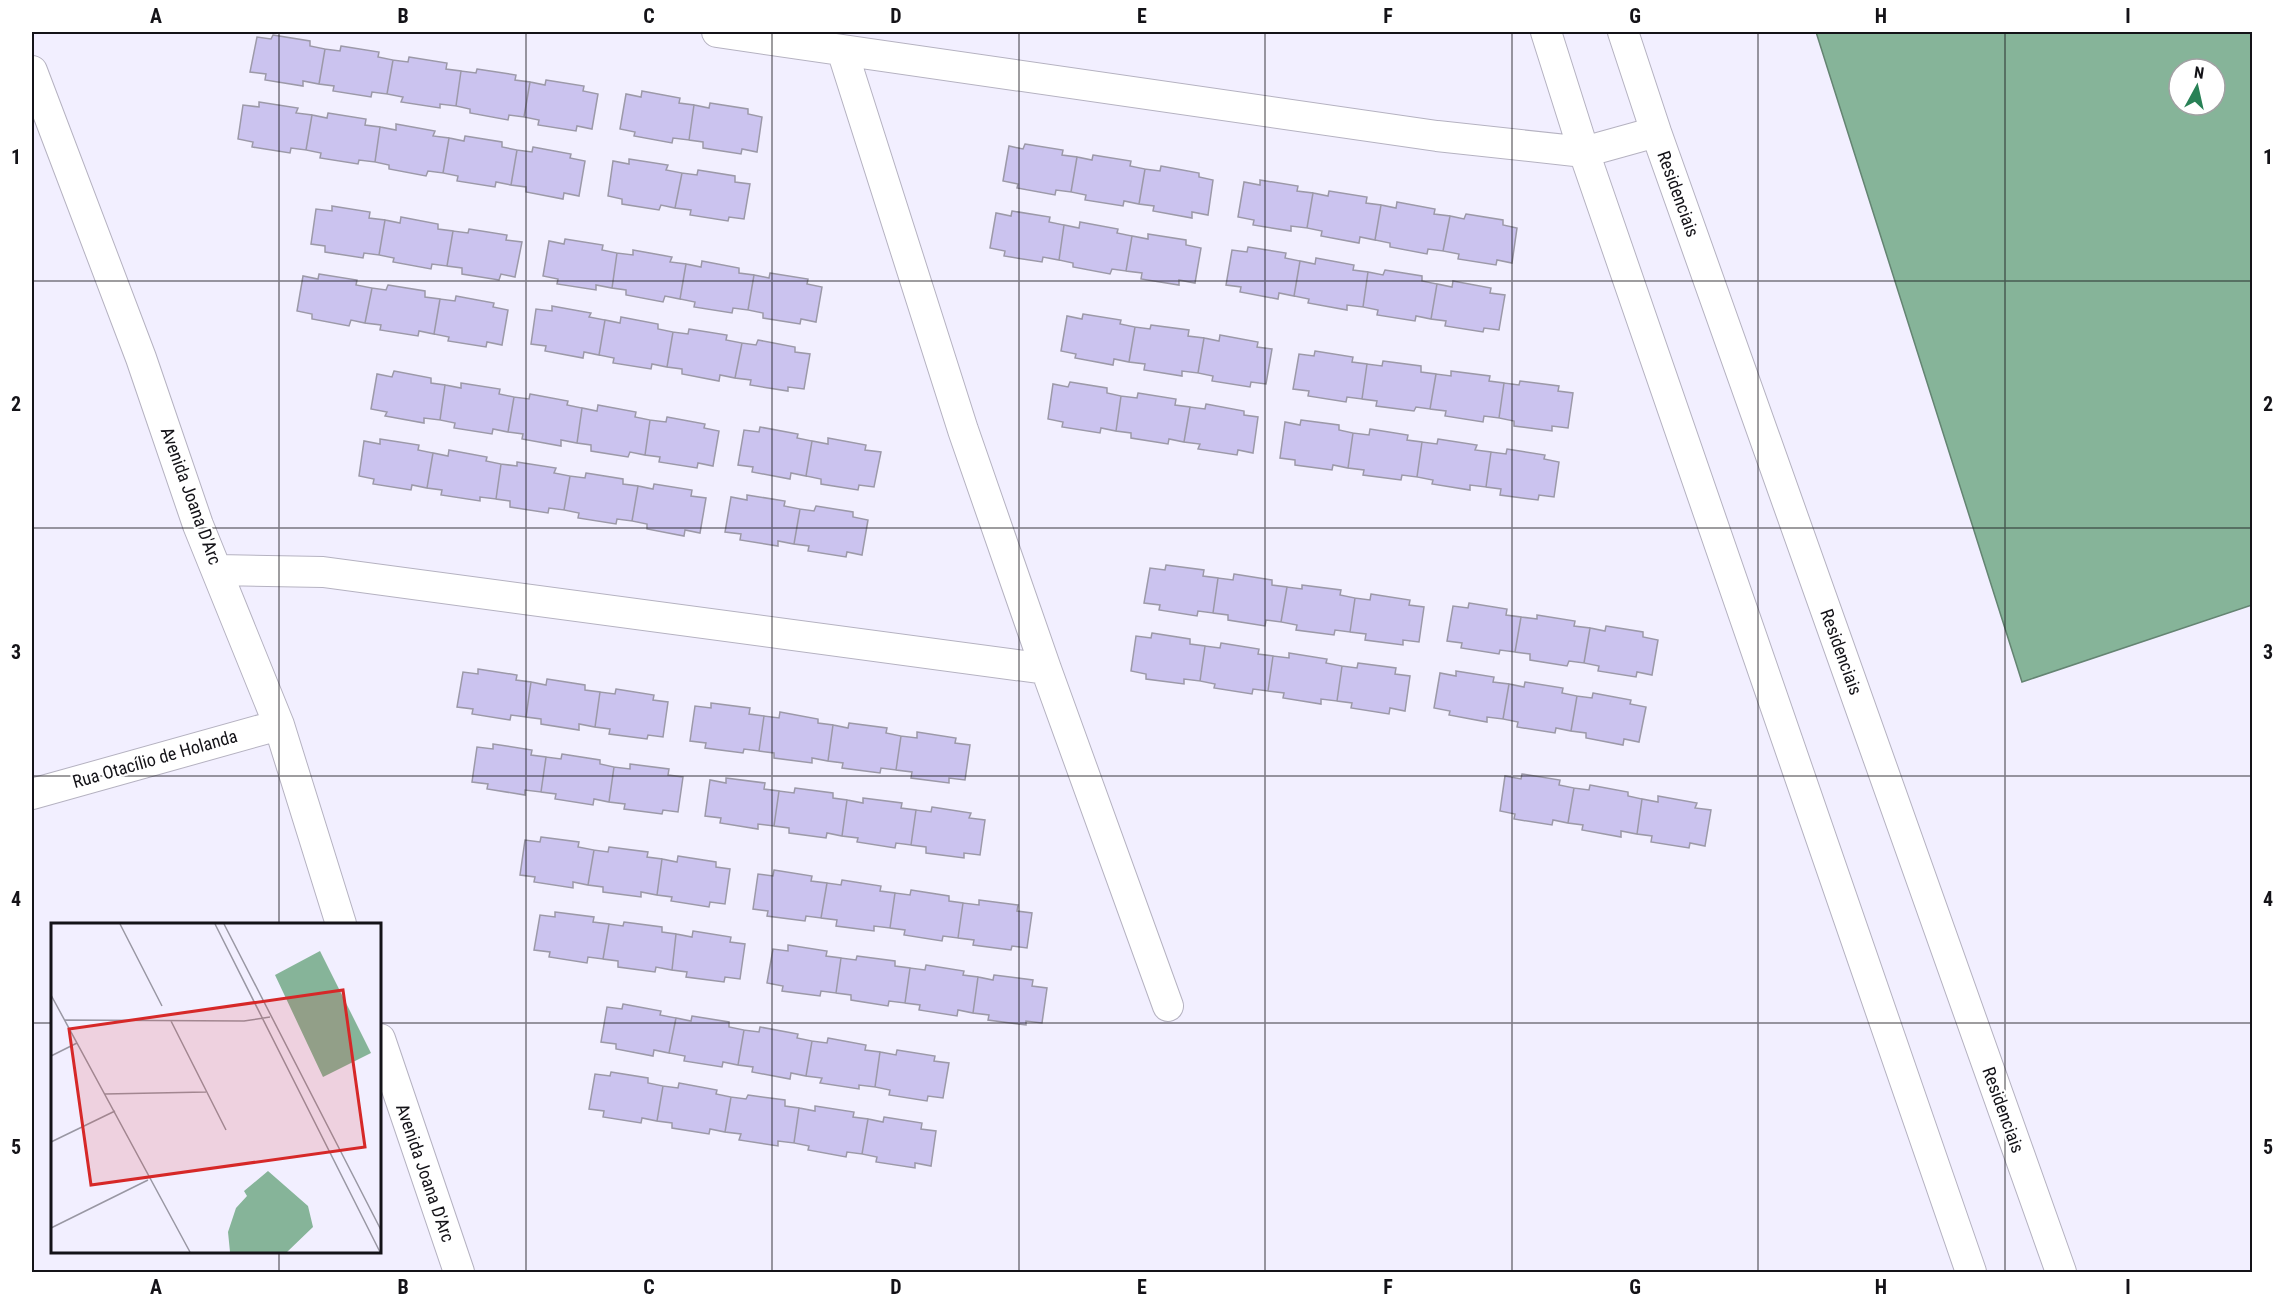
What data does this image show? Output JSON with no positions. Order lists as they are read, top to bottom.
{
  "streets": {
    "street": ["Residenciais", "Avenida Joana D'Arc", "Rua Otacílio de Holanda"]
  },
  "crossings": [
    ["Avenida Joana D'Arc", "Rua Otacílio de Holanda"]
  ],
  "north": "top",
  "grid": {
    "columns": [
      "A",
      "B",
      "C",
      "D",
      "E",
      "F",
      "G",
      "H",
      "I"
    ],
    "rows": [
      "1",
      "2",
      "3",
      "4",
      "5"
    ]
  }
}
